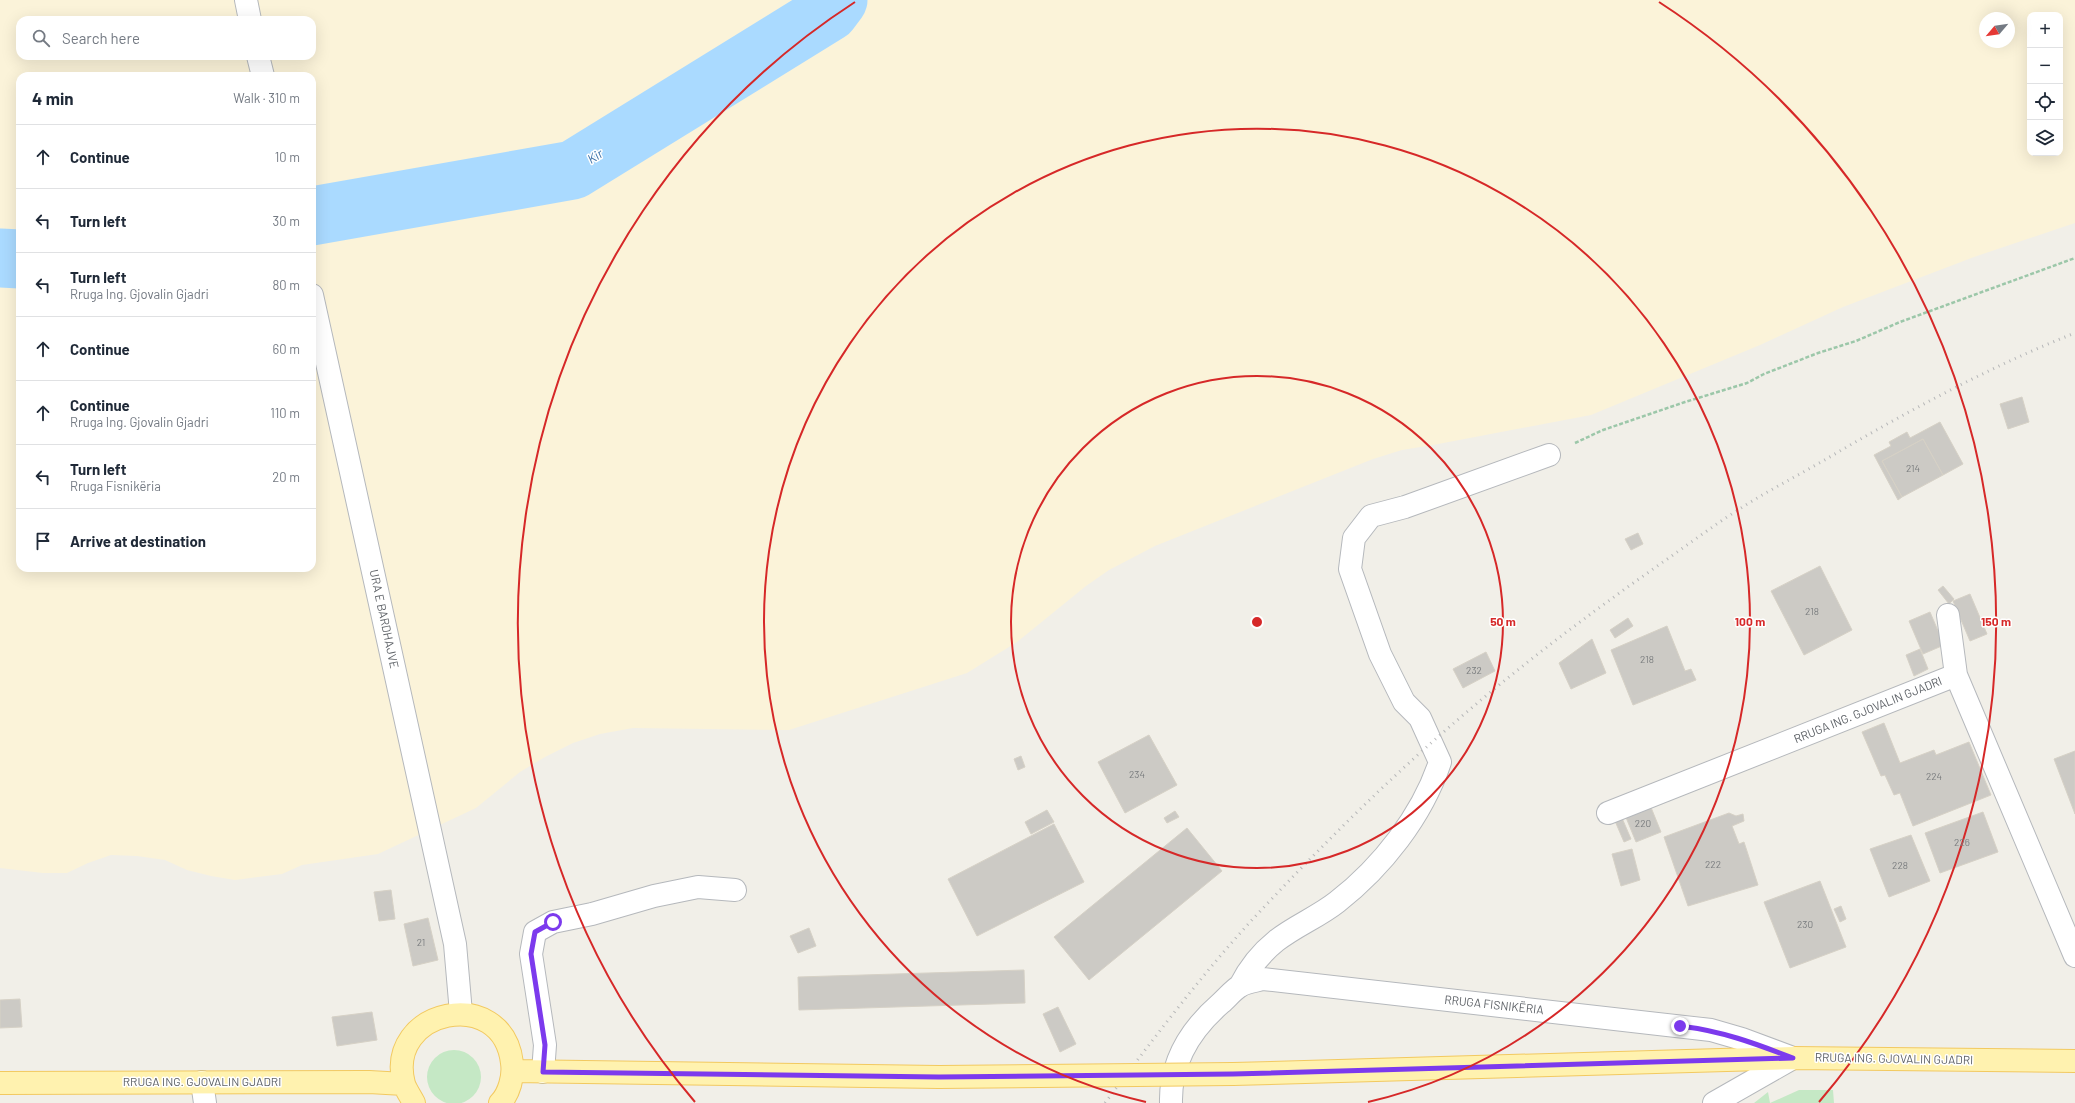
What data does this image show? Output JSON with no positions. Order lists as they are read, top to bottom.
{
  "streets": {
    "main road": ["RRUGA ING. GJOVALIN GJADRI"],
    "street": ["URA E BARDHAJVE", "RRUGA FISNIKËRIA"]
  },
  "crossings": [
    ["RRUGA ING. GJOVALIN GJADRI", "RRUGA FISNIKËRIA"]
  ],
  "water": ["Kir"],
  "house_numbers": [
    "214",
    "218",
    "218",
    "232",
    "234",
    "224",
    "220",
    "226",
    "222",
    "228",
    "230",
    "21"
  ],
  "north": "bottom left",
  "page": {
    "map_buttons": ["+", "−"],
    "search": "Search here",
    "heading": ["4 min", "Walk · 310 m"],
    "list": [
      ["Continue", "10 m"],
      ["Turn left", "30 m"],
      ["Turn left", "Rruga Ing. Gjovalin Gjadri", "80 m"],
      ["Continue", "60 m"],
      ["Continue", "Rruga Ing. Gjovalin Gjadri", "110 m"],
      ["Turn left", "Rruga Fisnikëria", "20 m"],
      "Arrive at destination"
    ]
  },
  "rings": ["50 m", "100 m", "150 m"]
}
